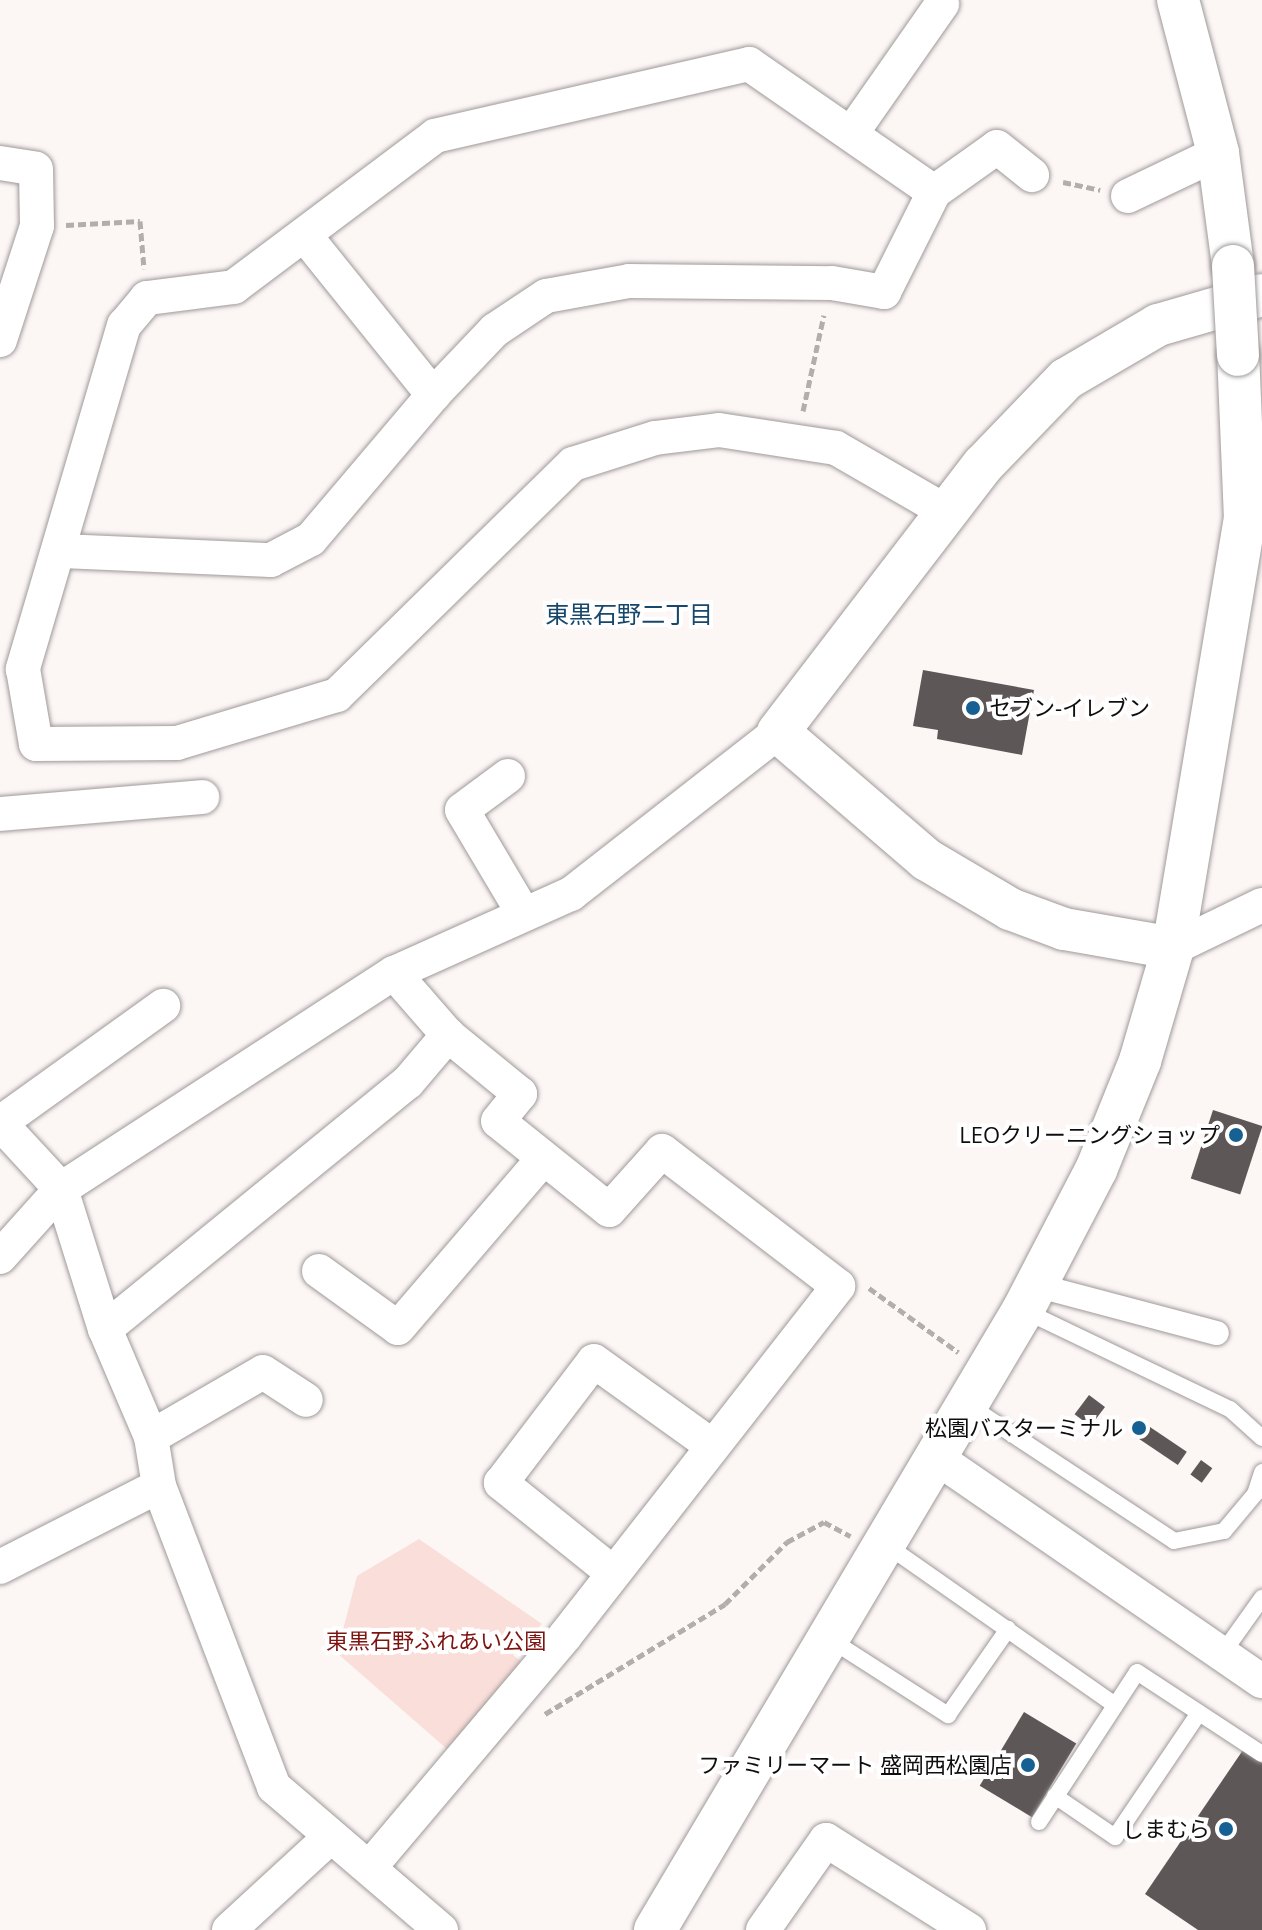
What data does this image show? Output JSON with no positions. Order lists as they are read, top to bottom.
{
  "districts": ["東黒石野二丁目"],
  "parks": ["東黒石野ふれあい公園"],
  "places": [
    "セブン-イレブン",
    "LEOクリーニングショップ",
    "松園バスターミナル",
    "ファミリーマート 盛岡西松園店",
    "しまむら"
  ]
}
